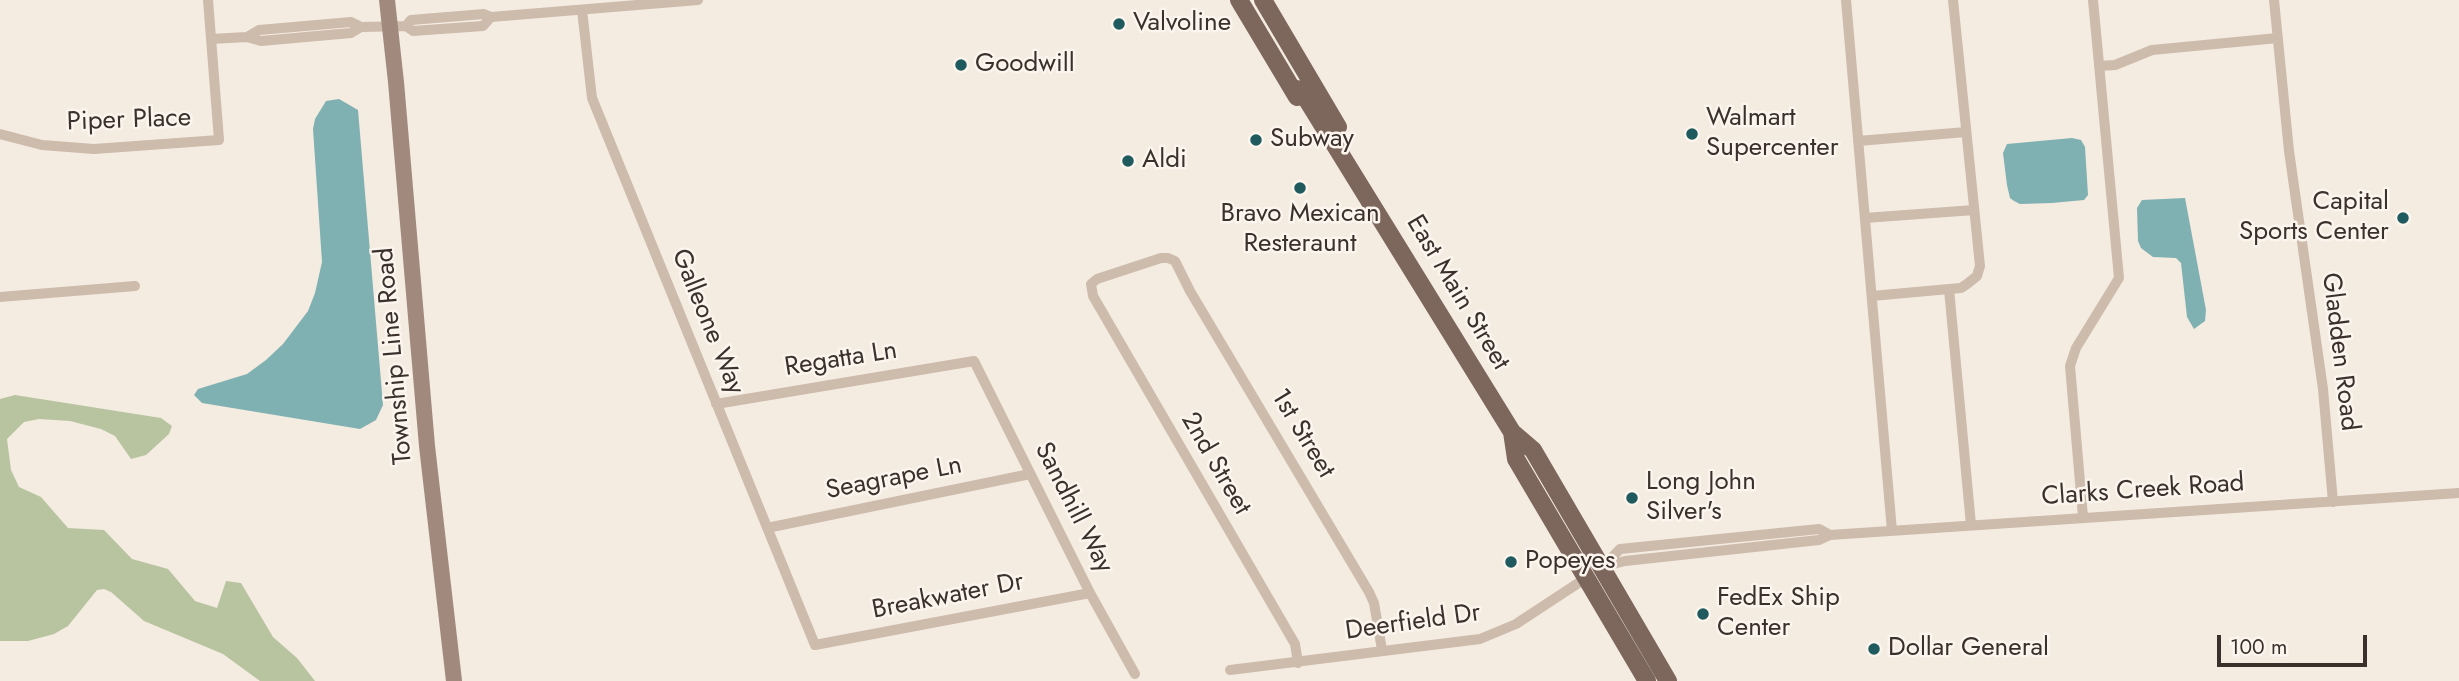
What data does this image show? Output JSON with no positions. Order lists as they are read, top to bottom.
{
  "streets": {
    "main road": ["East Main Street"],
    "street": [
      "Piper Place",
      "Galleone Way",
      "Gladden Road",
      "Township Line Road",
      "Regatta Ln",
      "1st Street",
      "2nd Street",
      "Seagrape Ln",
      "Clarks Creek Road",
      "Sandhill Way",
      "Breakwater Dr",
      "Deerfield Dr"
    ]
  },
  "crossings": [
    ["East Main Street", "Clarks Creek Road"],
    ["East Main Street", "Deerfield Dr"],
    ["Galleone Way", "Regatta Ln"],
    ["Galleone Way", "Seagrape Ln"],
    ["Galleone Way", "Breakwater Dr"],
    ["Gladden Road", "Clarks Creek Road"],
    ["Regatta Ln", "Sandhill Way"],
    ["1st Street", "2nd Street"],
    ["1st Street", "Deerfield Dr"],
    ["2nd Street", "Deerfield Dr"],
    ["Seagrape Ln", "Sandhill Way"],
    ["Clarks Creek Road", "Deerfield Dr"],
    ["Sandhill Way", "Breakwater Dr"]
  ],
  "places": [
    "Valvoline",
    "Goodwill",
    "Walmart Supercenter",
    "Subway",
    "Aldi",
    "Bravo Mexican Resteraunt",
    "Capital Sports Center",
    "Long John Silver's",
    "Popeyes",
    "FedEx Ship Center",
    "Dollar General"
  ],
  "scale_bar": "100 m"
}
